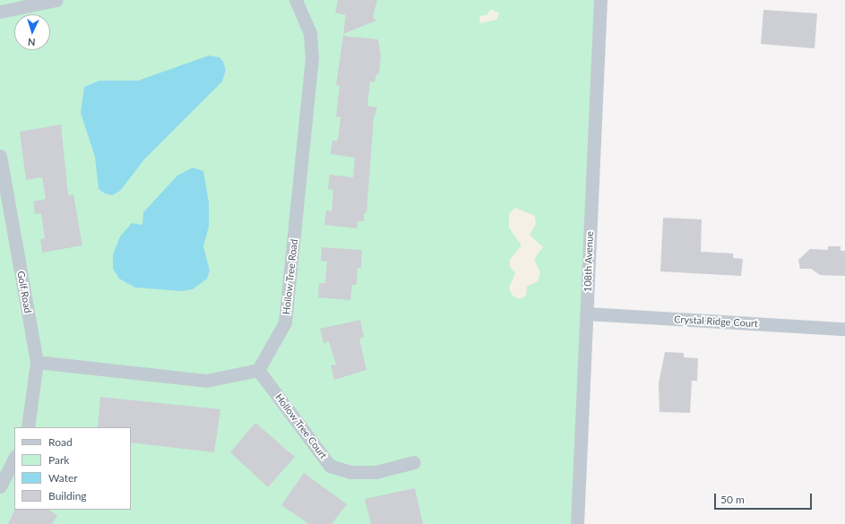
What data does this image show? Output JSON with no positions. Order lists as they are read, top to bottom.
{
  "streets": {
    "street": [
      "108th Avenue",
      "Hollow Tree Road",
      "Golf Road",
      "Crystal Ridge Court",
      "Hollow Tree Court"
    ]
  },
  "crossings": [
    ["108th Avenue", "Crystal Ridge Court"],
    ["Hollow Tree Road", "Hollow Tree Court"]
  ],
  "legend": [
    "Road",
    "Park",
    "Water",
    "Building"
  ],
  "scale_bar": "50 m",
  "north": "bottom"
}
